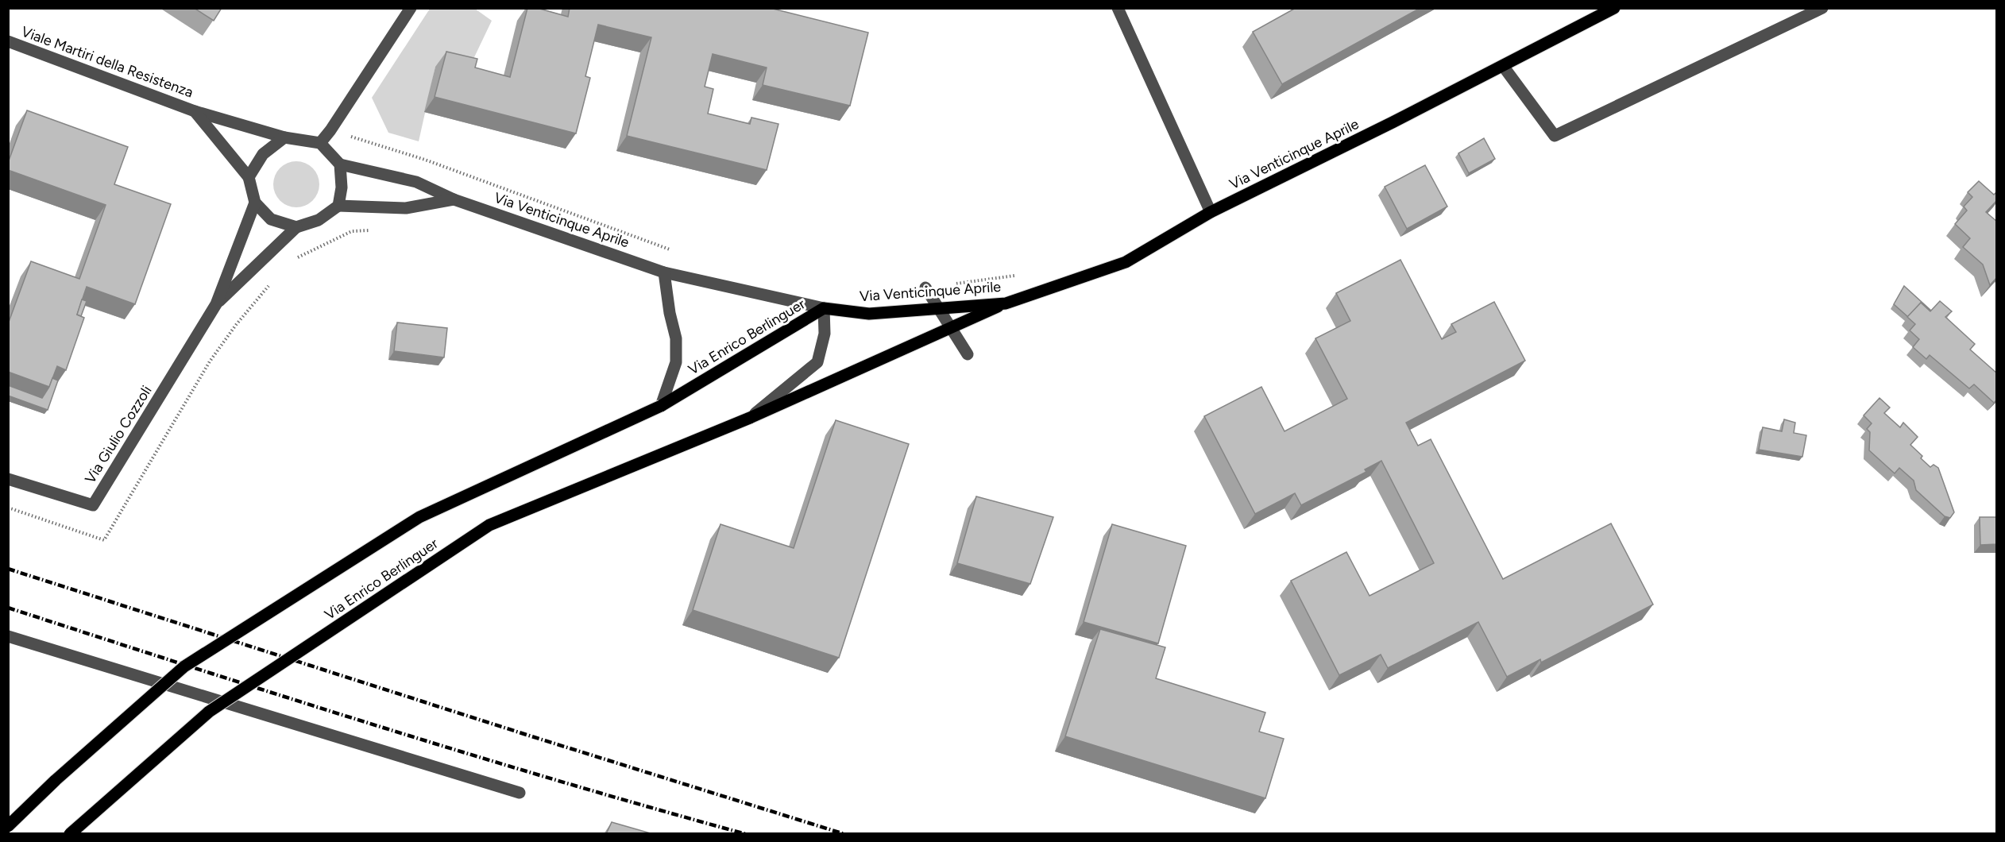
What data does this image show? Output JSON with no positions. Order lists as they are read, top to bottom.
{
  "streets": {
    "main road": ["Via Venticinque Aprile", "Via Enrico Berlinguer"],
    "street": ["Viale Martiri della Resistenza", "Via Giulio Cozzoli"]
  },
  "crossings": [
    ["Viale Martiri della Resistenza", "Via Venticinque Aprile"],
    ["Viale Martiri della Resistenza", "Via Giulio Cozzoli"],
    ["Via Venticinque Aprile", "Via Enrico Berlinguer"],
    ["Via Venticinque Aprile", "Via Giulio Cozzoli"]
  ]
}
